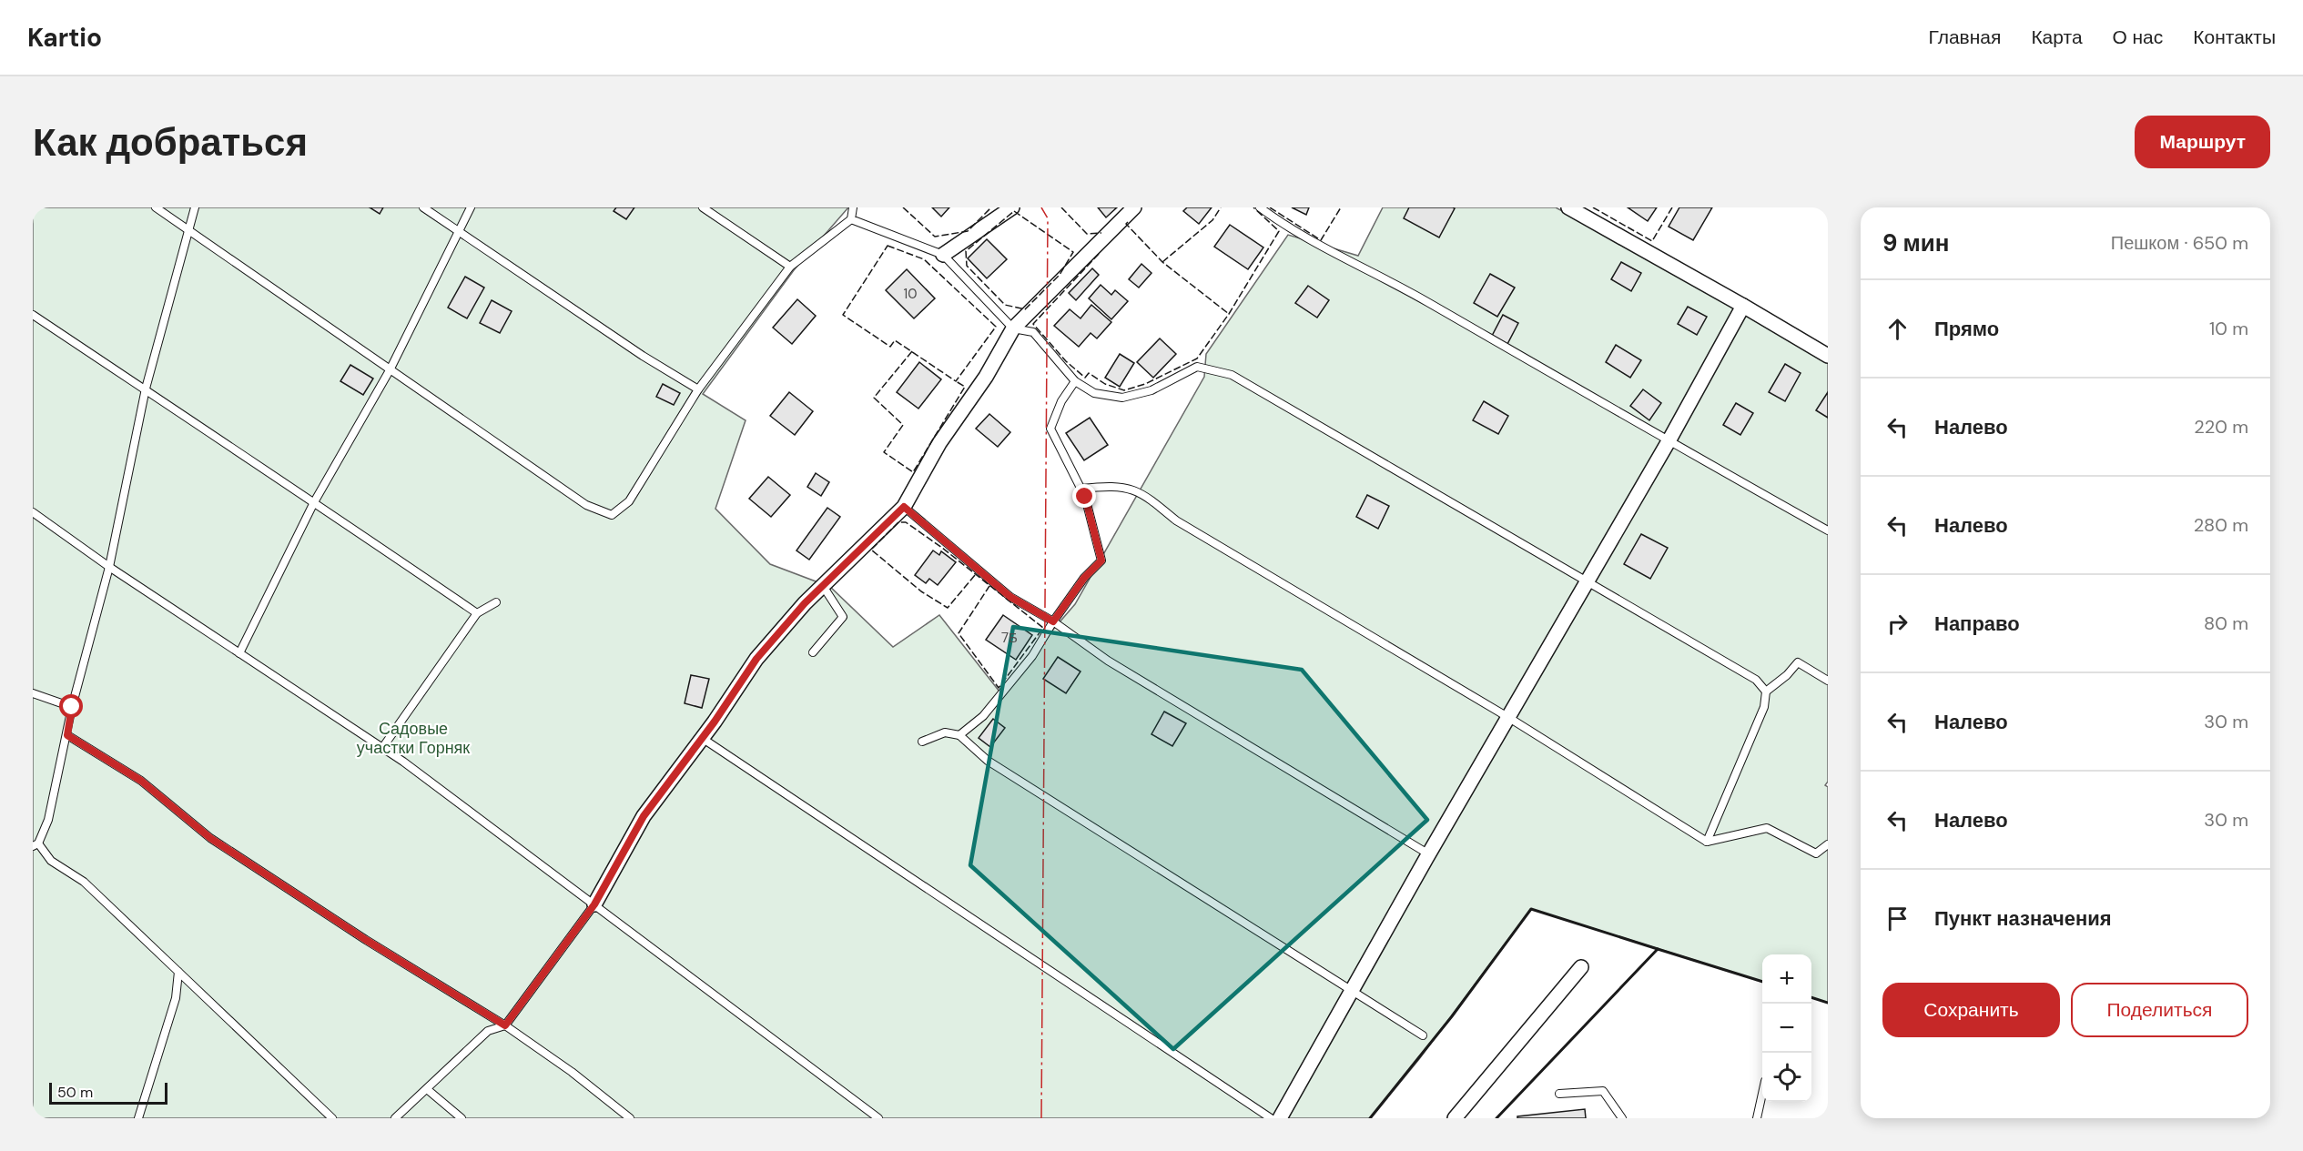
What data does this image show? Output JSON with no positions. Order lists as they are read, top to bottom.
{
  "parks": ["Садовые участки Горняк"],
  "house_numbers": ["10", "7Б"],
  "scale_bar": "50 m",
  "page": {
    "header": "Kartio",
    "nav": [
      "Главная",
      "Карта",
      "О нас",
      "Контакты"
    ],
    "buttons": [
      "Маршрут",
      ["Сохранить", "Поделиться"]
    ],
    "title": "Как добраться",
    "heading": ["9 мин", "Пешком · 650 m"],
    "list": [
      ["Прямо", "10 m"],
      ["Налево", "220 m"],
      ["Налево", "280 m"],
      ["Направо", "80 m"],
      ["Налево", "30 m"],
      ["Налево", "30 m"],
      "Пункт назначения"
    ],
    "map_buttons": ["+", "−"],
    "scale": "50 m"
  }
}
